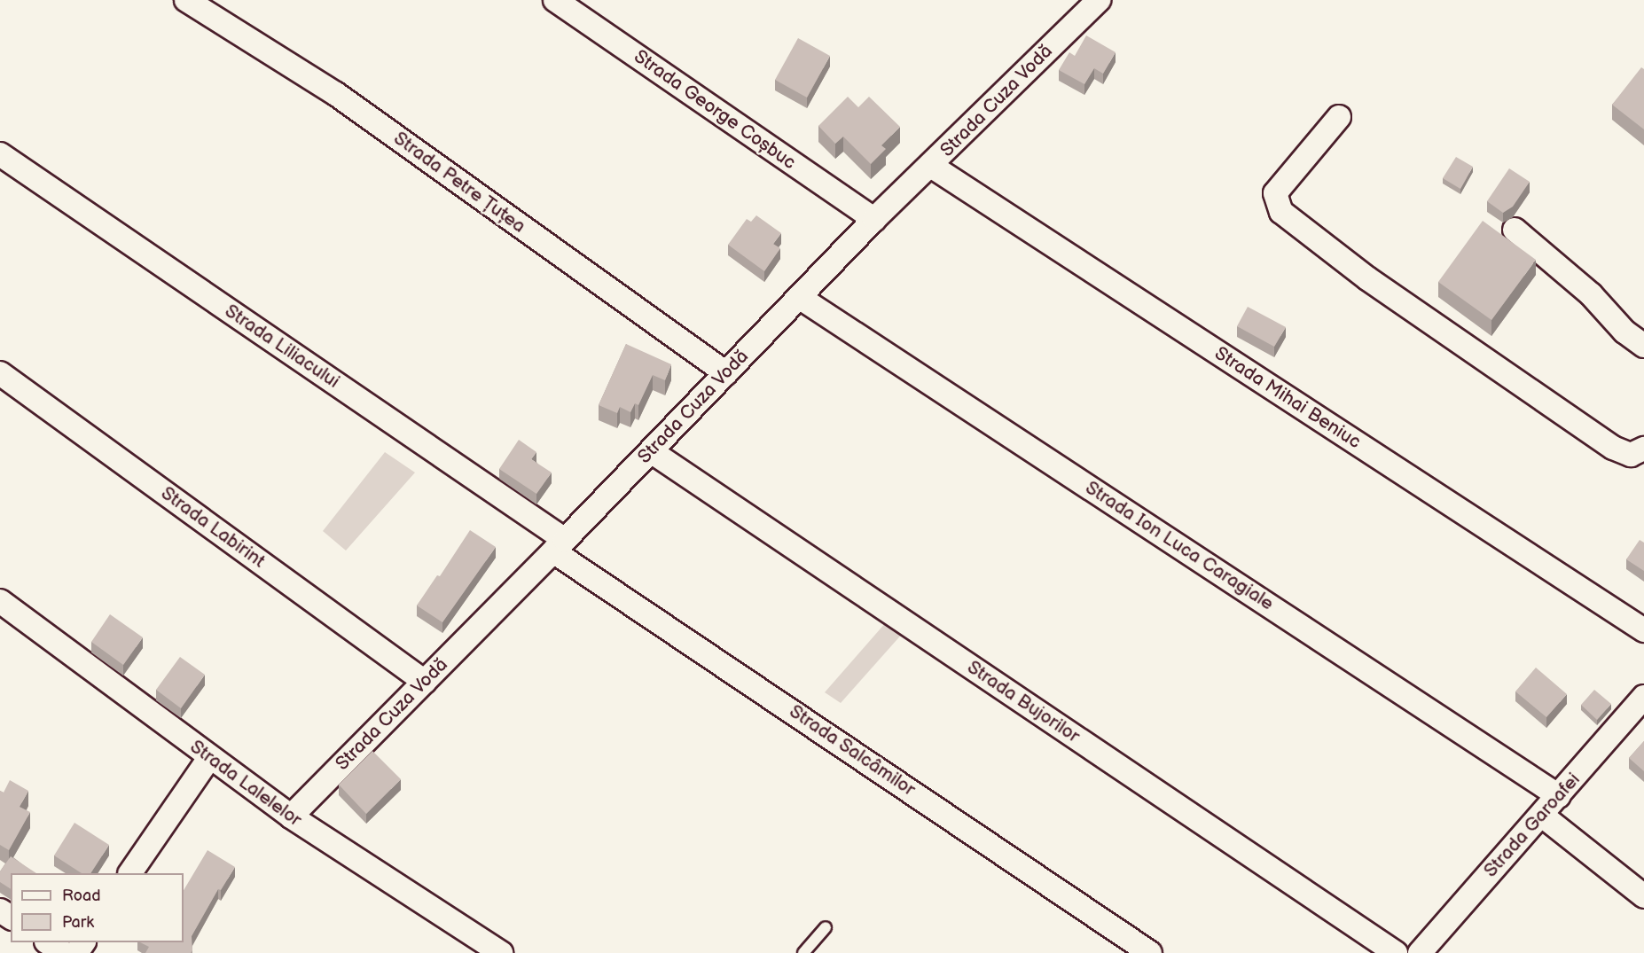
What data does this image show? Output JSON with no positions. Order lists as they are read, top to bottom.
{
  "streets": {
    "street": [
      "Strada Cuza Vodă",
      "Strada George Coșbuc",
      "Strada Petre Țuțea",
      "Strada Liliacului",
      "Strada Mihai Beniuc",
      "Strada Labirint",
      "Strada Ion Luca Caragiale",
      "Strada Bujorilor",
      "Strada Salcâmilor",
      "Strada Lalelelor",
      "Strada Garoafei"
    ]
  },
  "crossings": [
    ["Strada Cuza Vodă", "Strada George Coșbuc"],
    ["Strada Cuza Vodă", "Strada Petre Țuțea"],
    ["Strada Cuza Vodă", "Strada Liliacului"],
    ["Strada Cuza Vodă", "Strada Mihai Beniuc"],
    ["Strada Cuza Vodă", "Strada Labirint"],
    ["Strada Cuza Vodă", "Strada Ion Luca Caragiale"],
    ["Strada Cuza Vodă", "Strada Bujorilor"],
    ["Strada Cuza Vodă", "Strada Salcâmilor"],
    ["Strada Cuza Vodă", "Strada Lalelelor"],
    ["Strada Liliacului", "Strada Salcâmilor"],
    ["Strada Ion Luca Caragiale", "Strada Garoafei"]
  ],
  "legend": ["Road", "Park"]
}
